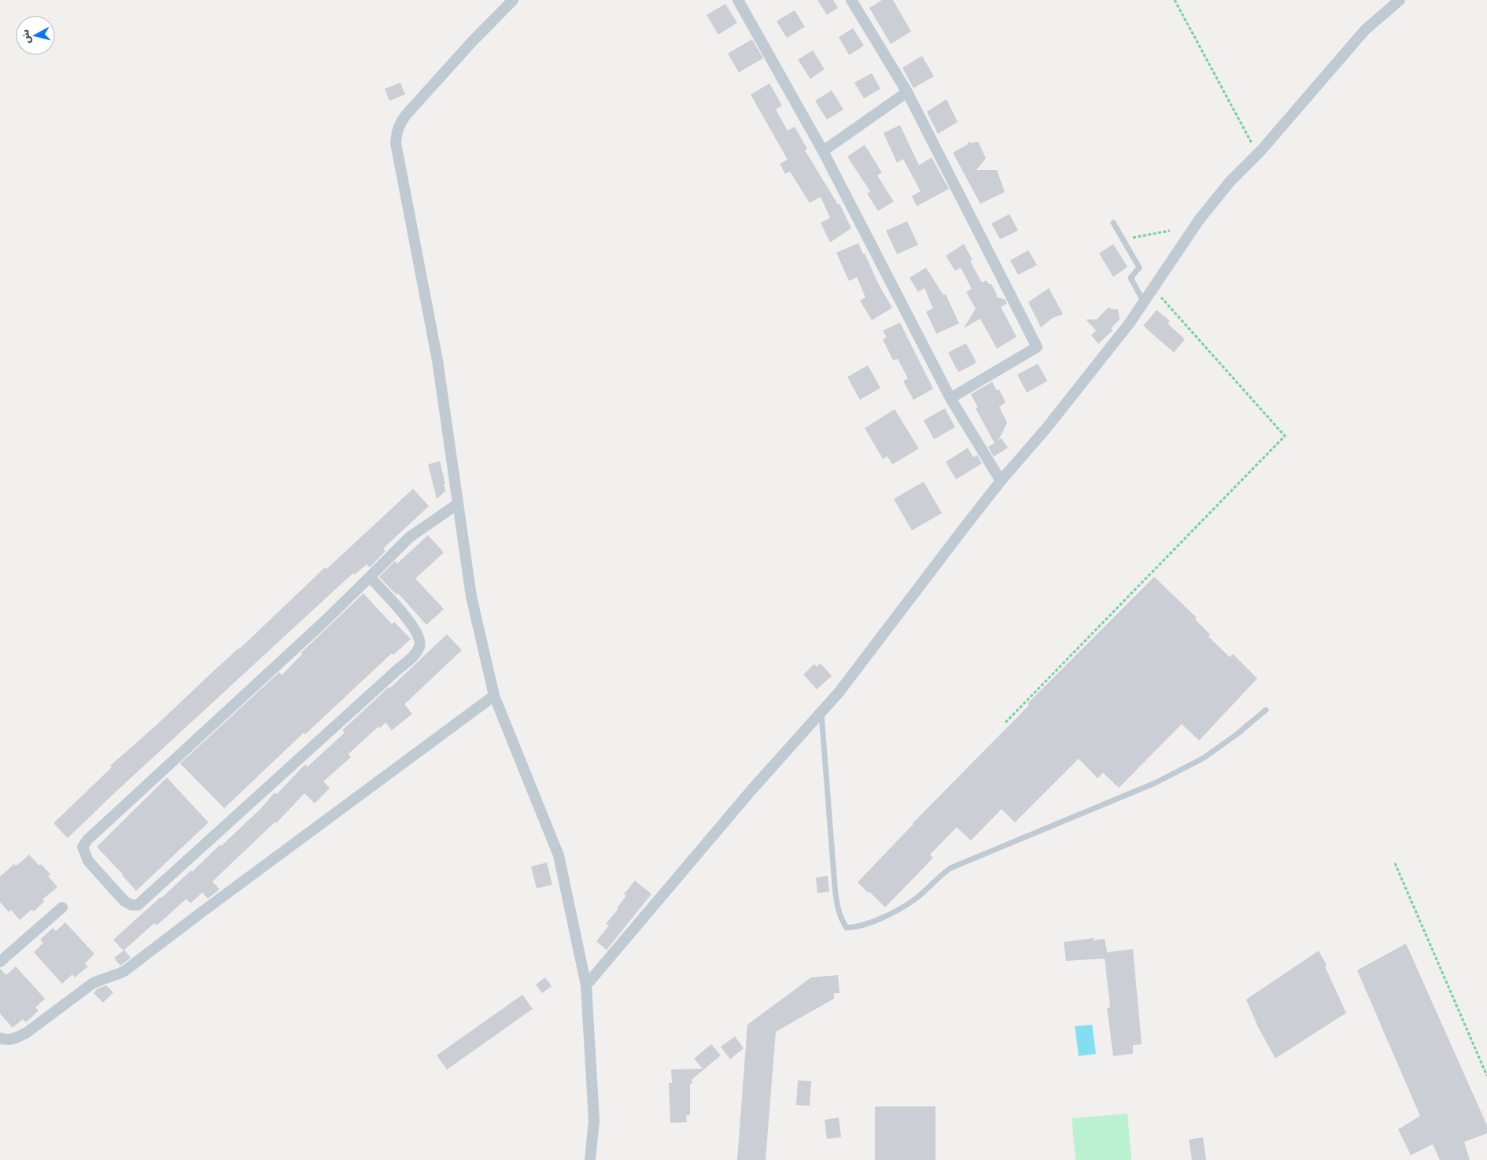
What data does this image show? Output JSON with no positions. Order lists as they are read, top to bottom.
{
  "north": "left"
}
